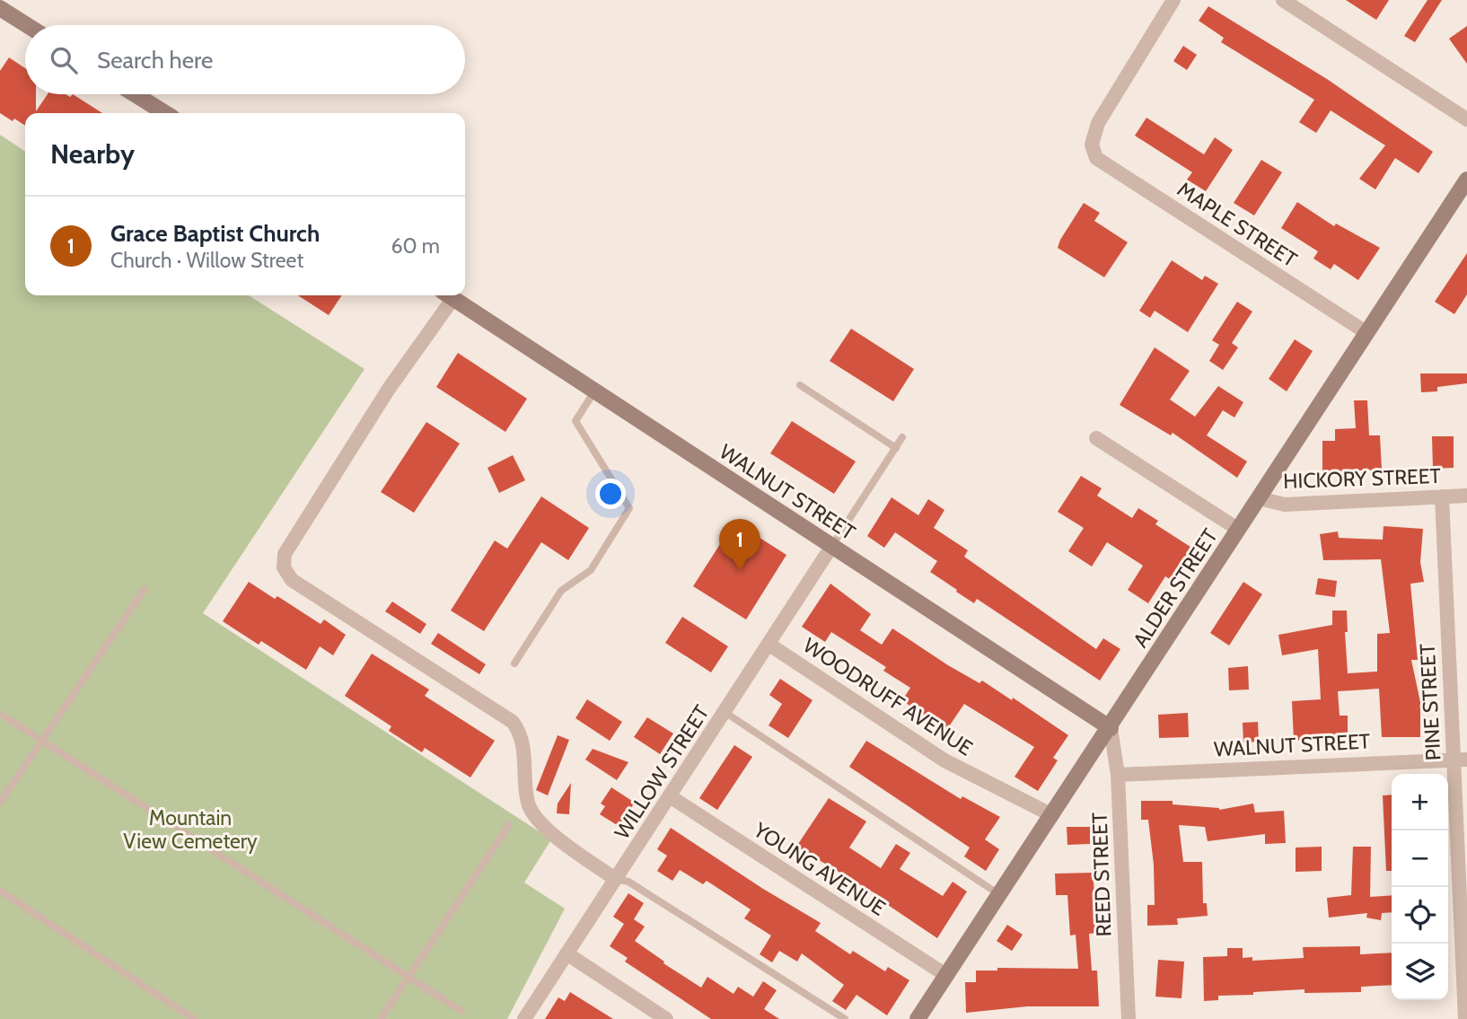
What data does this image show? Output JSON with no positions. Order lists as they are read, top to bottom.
{
  "streets": {
    "street": [
      "MAPLE STREET",
      "HICKORY STREET",
      "WALNUT STREET",
      "ALDER STREET",
      "WOODRUFF AVENUE",
      "PINE STREET",
      "WILLOW STREET",
      "YOUNG AVENUE",
      "REED STREET"
    ]
  },
  "crossings": [
    ["MAPLE STREET", "ALDER STREET"],
    ["HICKORY STREET", "ALDER STREET"],
    ["HICKORY STREET", "PINE STREET"],
    ["WALNUT STREET", "ALDER STREET"],
    ["WALNUT STREET", "PINE STREET"],
    ["WALNUT STREET", "WILLOW STREET"],
    ["WALNUT STREET", "REED STREET"],
    ["ALDER STREET", "WOODRUFF AVENUE"],
    ["ALDER STREET", "YOUNG AVENUE"],
    ["ALDER STREET", "REED STREET"],
    ["WOODRUFF AVENUE", "WILLOW STREET"],
    ["WILLOW STREET", "YOUNG AVENUE"]
  ],
  "parks": ["Mountain View Cemetery"],
  "page": {
    "search": "Search here",
    "heading": "Nearby",
    "list": [
      {
        "mark": "1",
        "name": "Grace Baptist Church",
        "note": "Church · Willow Street",
        "value": "60 m"
      }
    ],
    "pins": "1",
    "map_buttons": ["+", "−"]
  }
}
